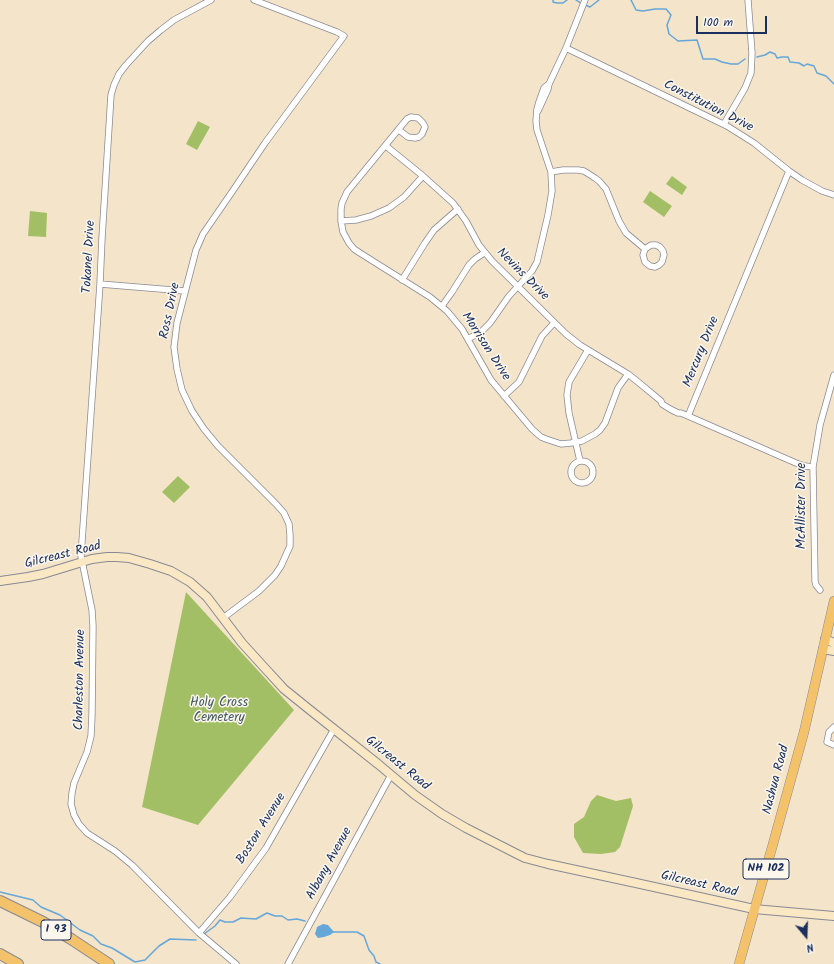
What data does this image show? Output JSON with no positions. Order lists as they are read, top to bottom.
{
  "streets": {
    "highway": ["I 93"],
    "main road": ["Nashua Road", "NH 102"],
    "street": [
      "Constitution Drive",
      "Tokanel Drive",
      "Nevins Drive",
      "Ross Drive",
      "Morrison Drive",
      "Mercury Drive",
      "McAllister Drive",
      "Gilcreast Road",
      "Charleston Avenue",
      "Boston Avenue",
      "Albany Avenue"
    ]
  },
  "crossings": [
    ["Constitution Drive", "Mercury Drive"],
    ["Tokanel Drive", "Gilcreast Road"],
    ["Tokanel Drive", "Charleston Avenue"],
    ["Nevins Drive", "Morrison Drive"],
    ["Nevins Drive", "Mercury Drive"],
    ["Ross Drive", "Gilcreast Road"],
    ["Gilcreast Road", "Charleston Avenue"],
    ["Gilcreast Road", "Nashua Road"],
    ["Gilcreast Road", "Boston Avenue"],
    ["Gilcreast Road", "Albany Avenue"],
    ["Charleston Avenue", "Boston Avenue"]
  ],
  "parks": ["Holy Cross Cemetery"],
  "scale_bar": "100 m",
  "north": "bottom"
}
